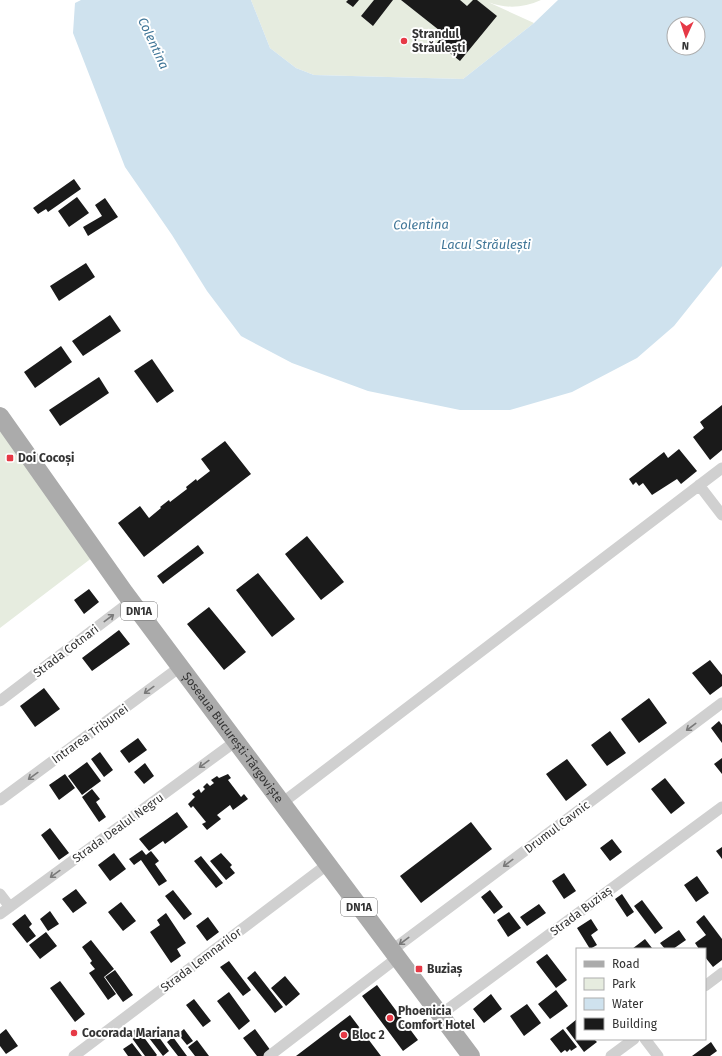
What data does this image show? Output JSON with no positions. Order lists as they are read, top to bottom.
{
  "streets": {
    "main road": ["DN1A", "Șoseaua București-Târgoviște"],
    "street": [
      "Strada Cotnari",
      "Intrarea Tribunei",
      "Drumul Cavnic",
      "Strada Dealul Negru",
      "Strada Buziaș",
      "Strada Lemnarilor"
    ]
  },
  "crossings": [
    ["Strada Cotnari", "Șoseaua București-Târgoviște"],
    ["Intrarea Tribunei", "Șoseaua București-Târgoviște"],
    ["Șoseaua București-Târgoviște", "Drumul Cavnic"],
    ["Șoseaua București-Târgoviște", "Strada Dealul Negru"],
    ["Șoseaua București-Târgoviște", "Strada Buziaș"],
    ["Șoseaua București-Târgoviște", "Strada Lemnarilor"]
  ],
  "one_way": [
    "Strada Cotnari",
    "Intrarea Tribunei",
    "Drumul Cavnic",
    "Strada Dealul Negru"
  ],
  "water": ["Colentina", "Lacul Străulești"],
  "places": {
    "other": [
      "Ștrandul Străulești",
      "Phoenicia Comfort Hotel",
      "Cocorada Mariana",
      "Bloc 2"
    ],
    "transit": ["Doi Cocoși", "Buziaș"]
  },
  "legend": [
    "Road",
    "Park",
    "Water",
    "Building"
  ],
  "north": "bottom"
}
